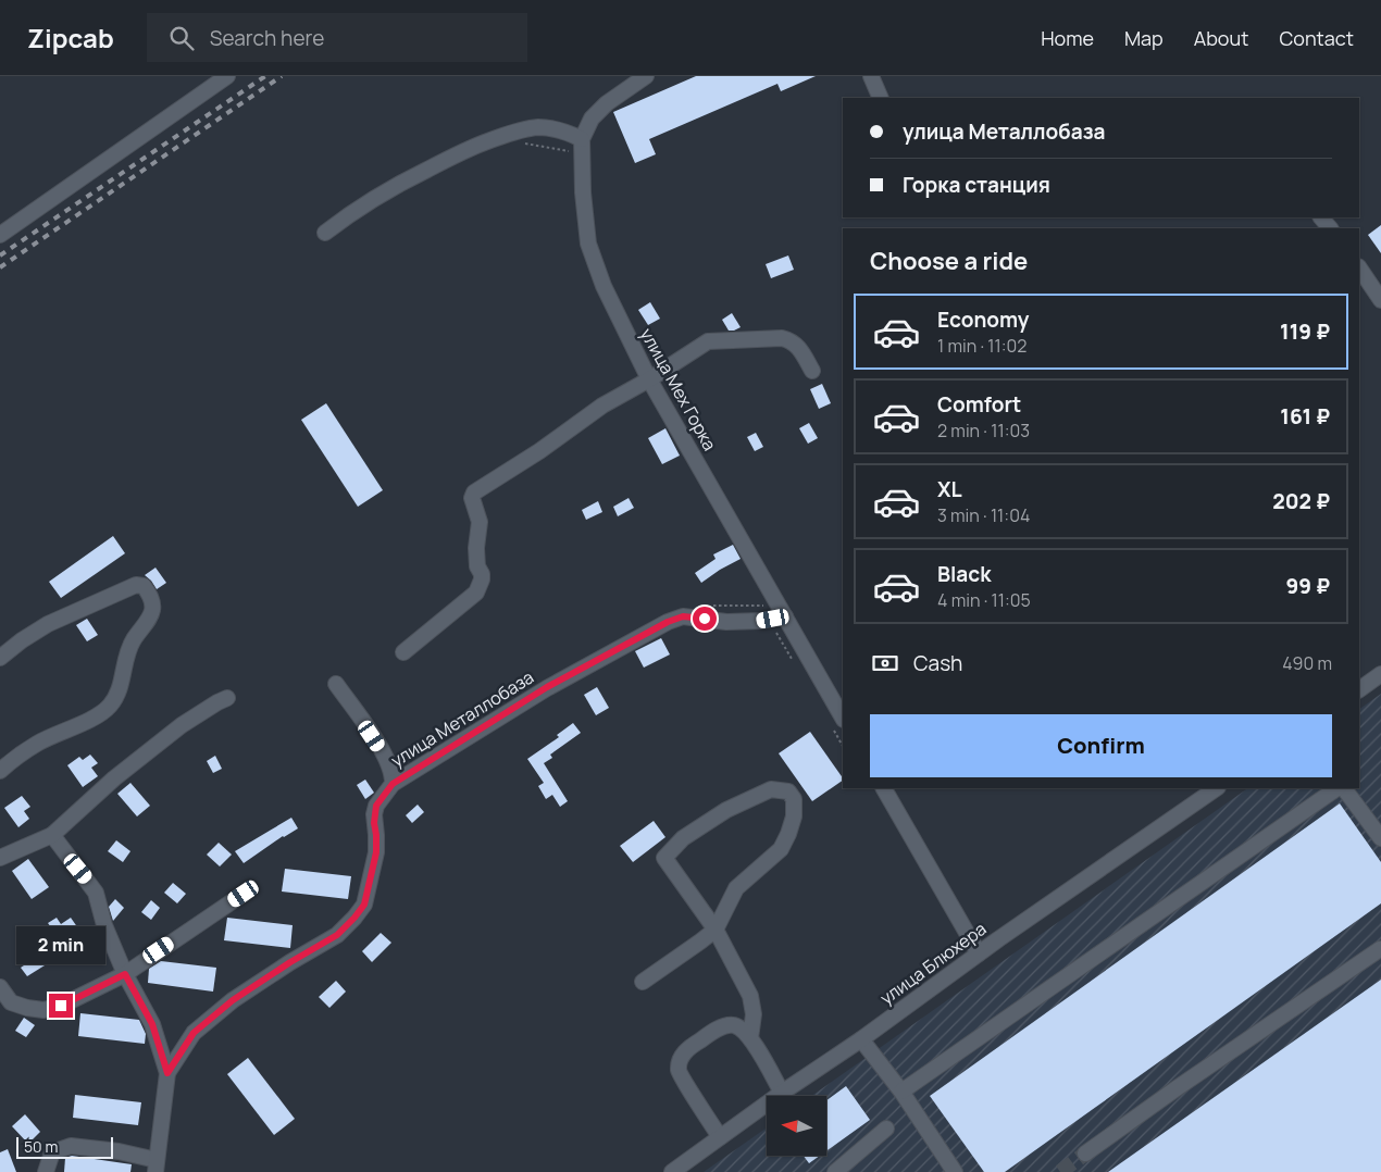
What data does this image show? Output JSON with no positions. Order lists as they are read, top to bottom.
{
  "streets": {
    "street": ["улица Мех Горка", "улица Металлобаза", "улица Блюхера"]
  },
  "crossings": [
    ["улица Мех Горка", "улица Металлобаза"]
  ],
  "scale_bar": "50 m",
  "north": "left",
  "page": {
    "header": "Zipcab",
    "search": "Search here",
    "nav": [
      "Home",
      "Map",
      "About",
      "Contact"
    ],
    "banner": ["улица Металлобаза", "Горка станция"],
    "heading": "Choose a ride",
    "list": [
      {
        "name": "Economy",
        "note": "1 min · 11:02",
        "value": "119 ₽"
      },
      {
        "name": "Comfort",
        "note": "2 min · 11:03",
        "value": "161 ₽"
      },
      {
        "name": "XL",
        "note": "3 min · 11:04",
        "value": "202 ₽"
      },
      {
        "name": "Black",
        "note": "4 min · 11:05",
        "value": "99 ₽"
      }
    ],
    "pay": ["Cash", "490 m"],
    "buttons": "Confirm",
    "bubble": "2 min",
    "scale": "50 m"
  }
}
